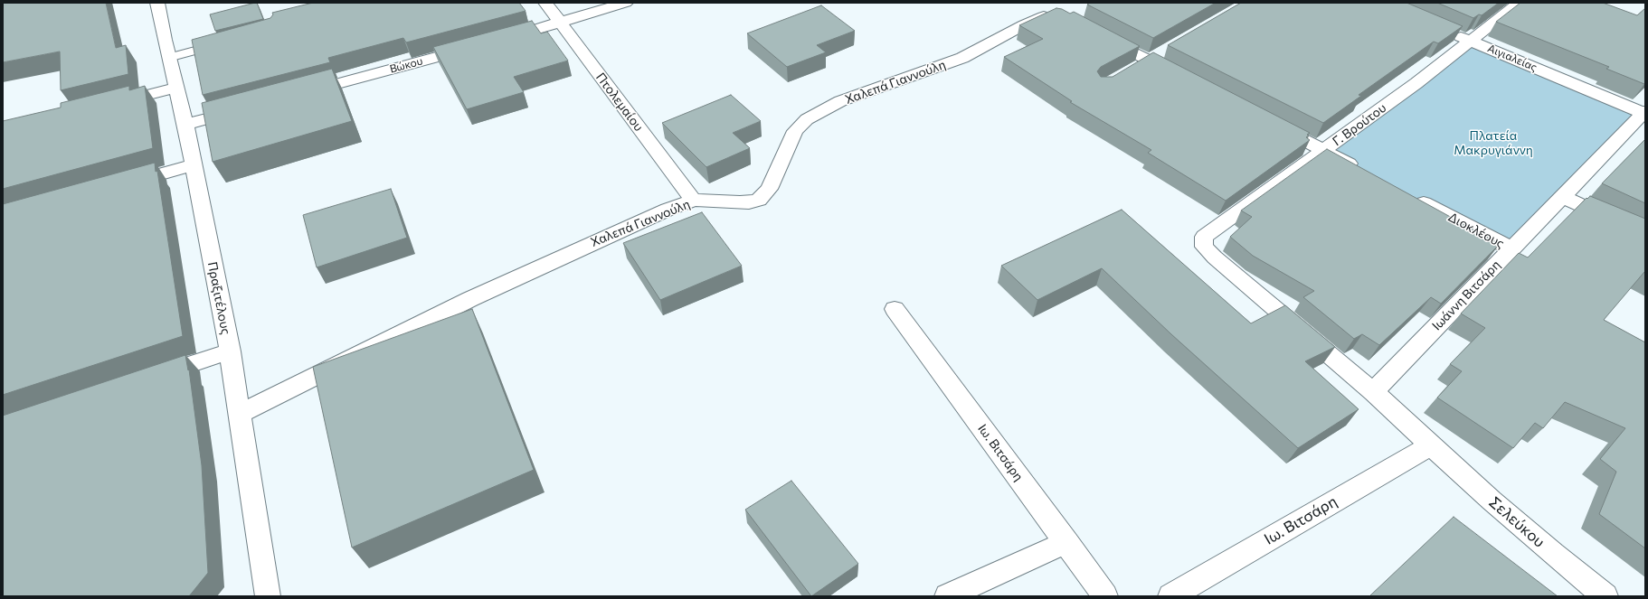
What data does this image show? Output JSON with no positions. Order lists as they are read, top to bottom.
{
  "streets": {
    "street": [
      "Αιγιαλείας",
      "Βώκου",
      "Χαλεπά Γιαννούλη",
      "Πτολεμαίου",
      "Γ. Βρούτου",
      "Διοκλέους",
      "Ιωάννη Βιτσάρη",
      "Πραξιτέλους",
      "Ιω. Βιτσάρη",
      "Σελεύκου"
    ]
  },
  "crossings": [
    ["Αιγιαλείας", "Γ. Βρούτου"],
    ["Αιγιαλείας", "Ιωάννη Βιτσάρη"],
    ["Χαλεπά Γιαννούλη", "Πτολεμαίου"],
    ["Χαλεπά Γιαννούλη", "Πραξιτέλους"],
    ["Γ. Βρούτου", "Ιωάννη Βιτσάρη"],
    ["Διοκλέους", "Ιωάννη Βιτσάρη"],
    ["Ιω. Βιτσάρη", "Σελεύκου"]
  ],
  "parks": ["Πλατεία Μακρυγιάννη"]
}
